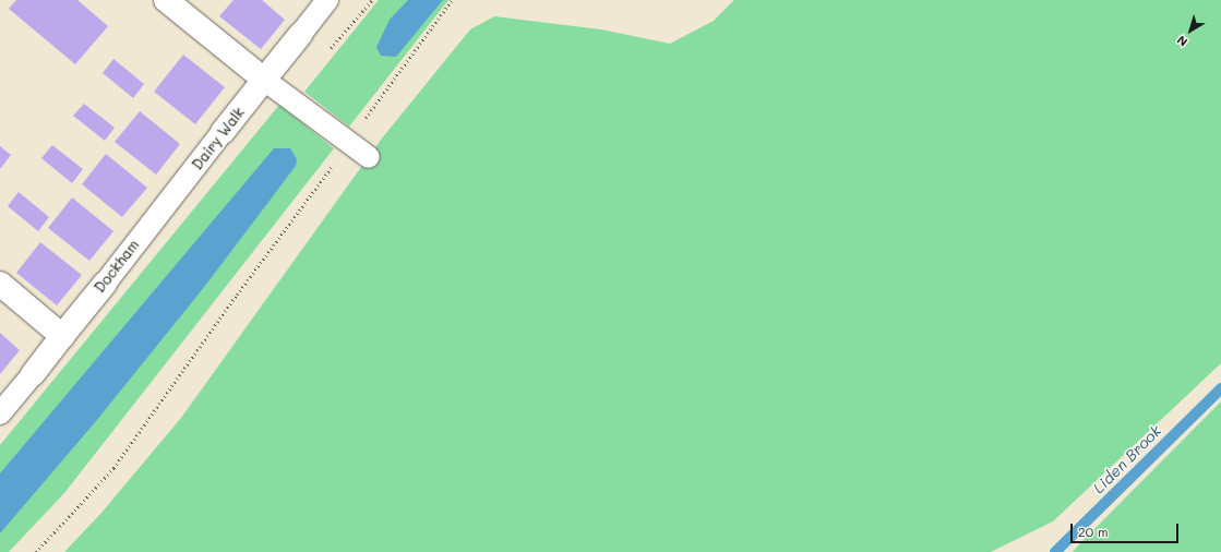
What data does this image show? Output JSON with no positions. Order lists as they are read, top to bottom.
{
  "streets": {
    "street": ["Dairy Walk", "Dockham"]
  },
  "crossings": [
    ["Dairy Walk", "Dockham"]
  ],
  "water": ["Liden Brook"],
  "scale_bar": "20 m",
  "north": "bottom left"
}
